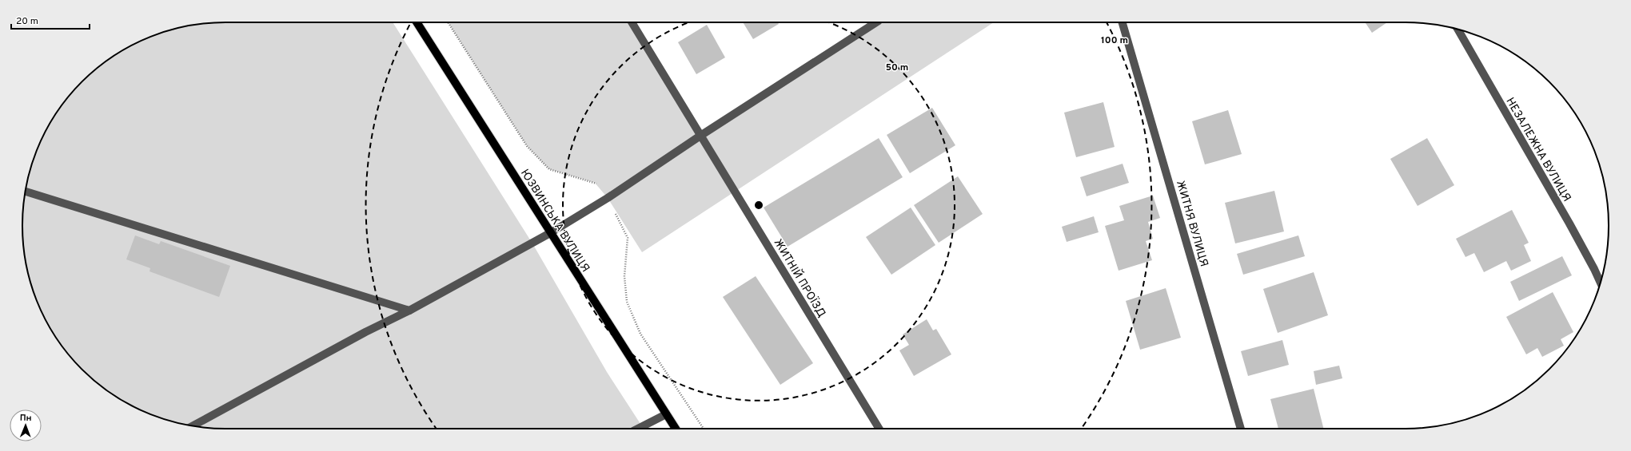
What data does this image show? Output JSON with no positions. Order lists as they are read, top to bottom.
{
  "streets": {
    "main road": ["ЮЗВИНСЬКА ВУЛИЦЯ"],
    "street": ["НЕЗАЛЕЖНА ВУЛИЦЯ", "ЖИТНЯ ВУЛИЦЯ", "ЖИТНІЙ ПРОЇЗД"]
  },
  "scale_bar": "20 m",
  "north": "top",
  "rings": ["100 m", "50 m"]
}
